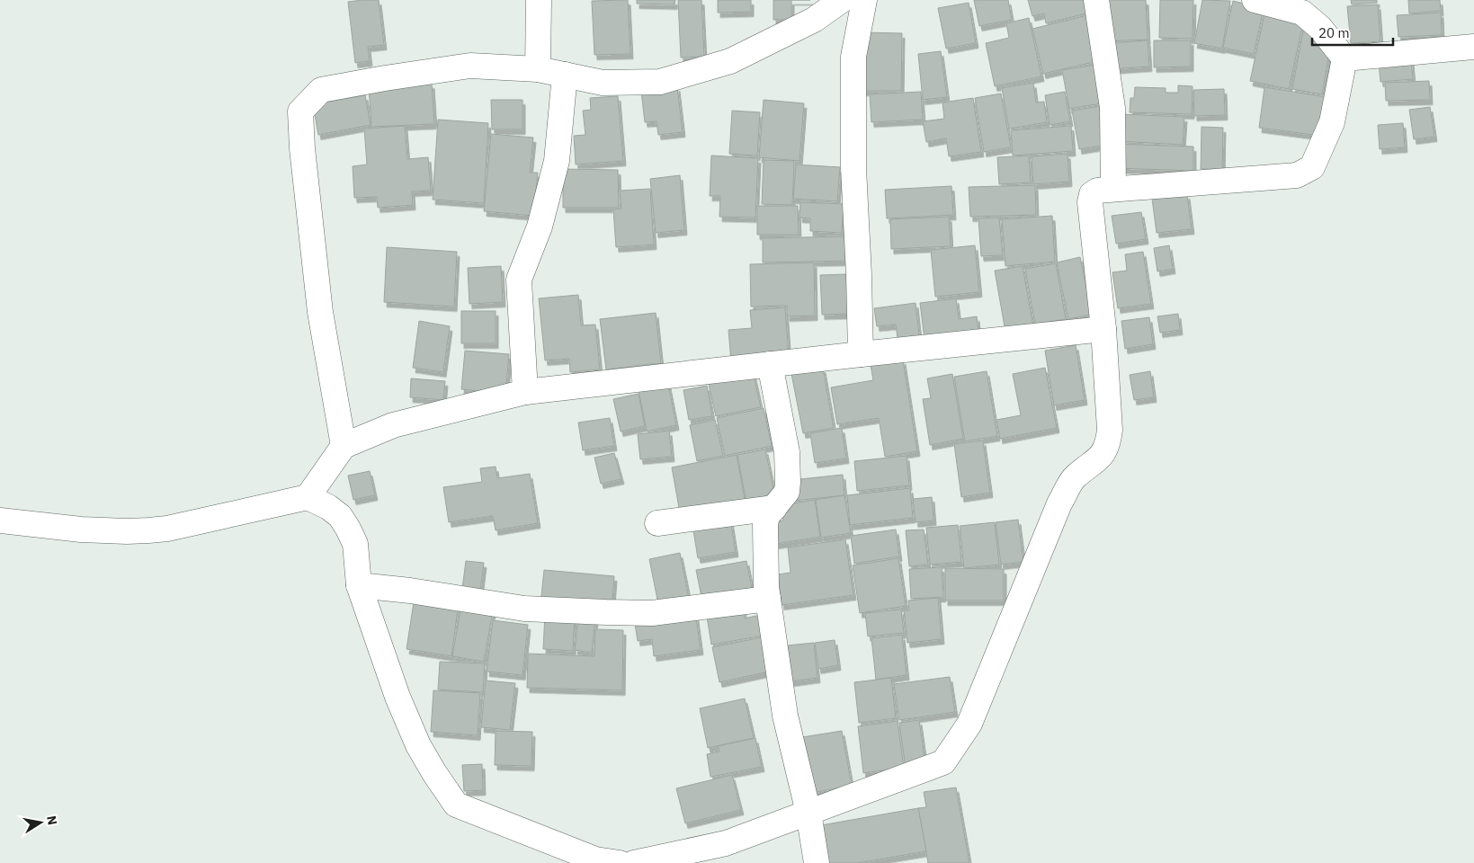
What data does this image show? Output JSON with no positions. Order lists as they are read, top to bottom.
{
  "scale_bar": "20 m",
  "north": "right"
}
